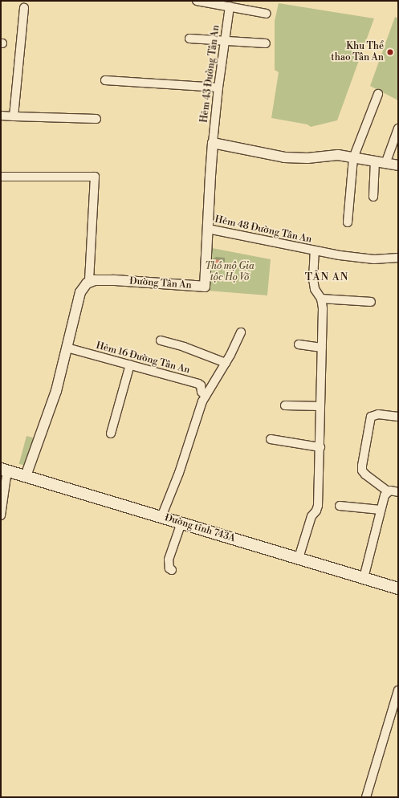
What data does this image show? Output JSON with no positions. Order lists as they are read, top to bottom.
{
  "streets": {
    "main road": ["Đường tỉnh 743A"],
    "street": [
      "Hẻm 43 Đường Tân An",
      "Hẻm 48 Đường Tân An",
      "Đường Tân An",
      "Hẻm 16 Đường Tân An"
    ]
  },
  "crossings": [
    ["Hẻm 43 Đường Tân An", "Đường Tân An"],
    ["Hẻm 48 Đường Tân An", "Đường Tân An"]
  ],
  "districts": ["TÂN AN"],
  "parks": ["Thổ mộ Gia tộc Họ Võ"],
  "places": ["Khu Thể thao Tân An"]
}
